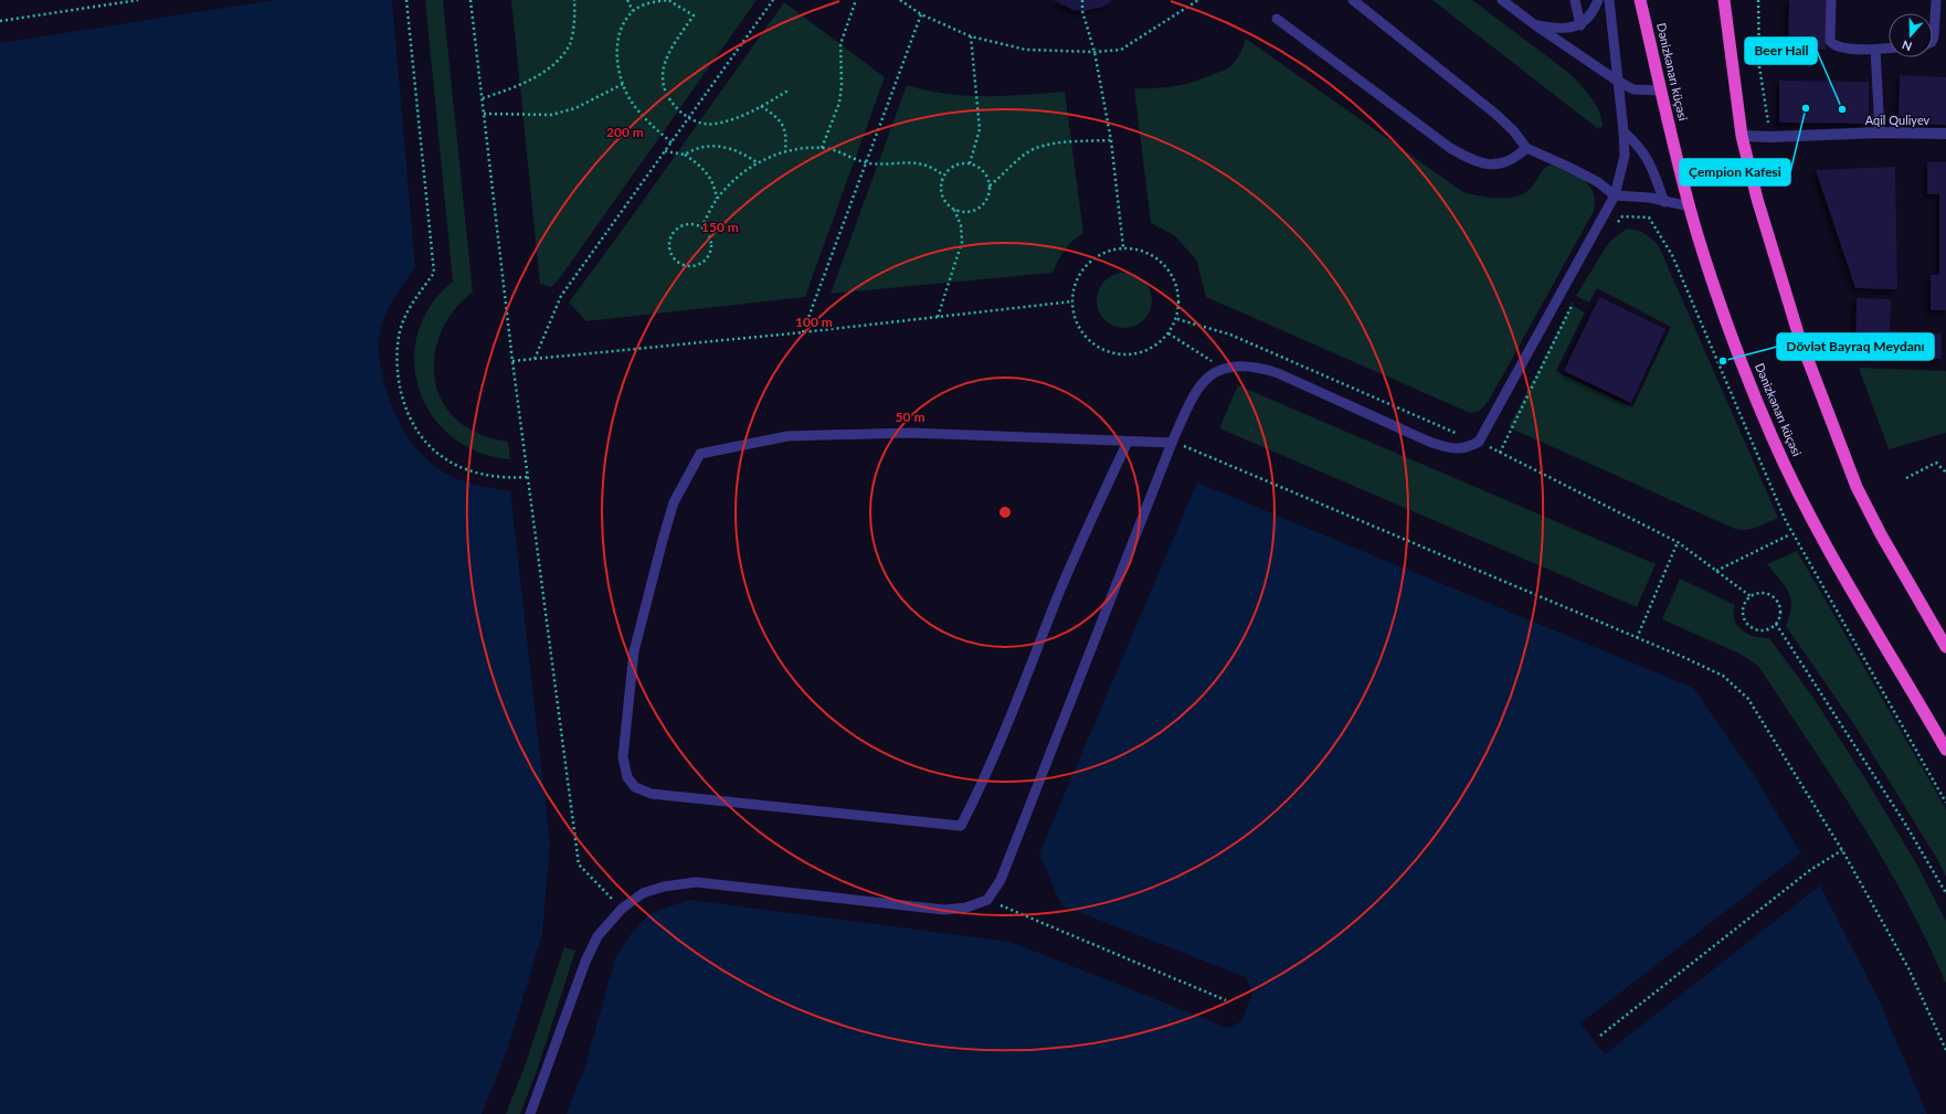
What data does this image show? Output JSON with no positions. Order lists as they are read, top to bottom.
{
  "streets": {
    "highway": ["Dənizkənarı küçəsi"],
    "street": ["Aqil Quliyev"]
  },
  "places": ["Çempion Kafesi", "Beer Hall", "Dövlət Bayraq Meydanı"],
  "north": "bottom",
  "rings": [
    "200 m",
    "150 m",
    "100 m",
    "50 m"
  ]
}
